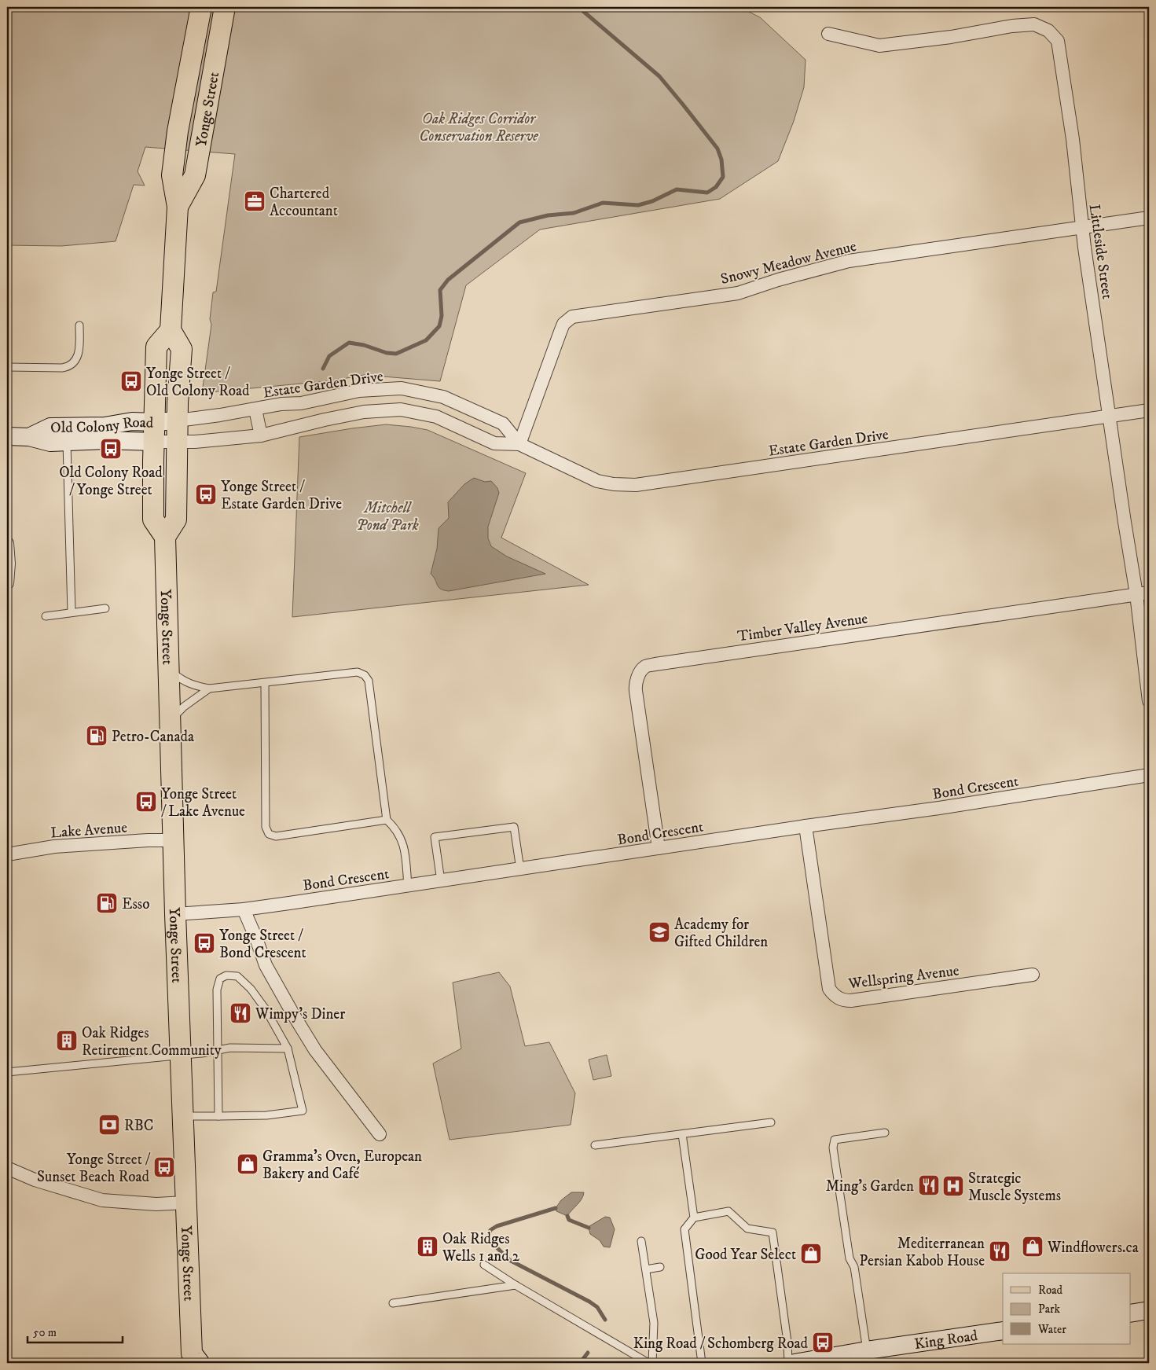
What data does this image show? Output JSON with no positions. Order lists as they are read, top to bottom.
{
  "streets": {
    "main road": ["Yonge Street"],
    "street": [
      "Littleside Street",
      "Snowy Meadow Avenue",
      "Estate Garden Drive",
      "Old Colony Road",
      "Timber Valley Avenue",
      "Bond Crescent",
      "Lake Avenue",
      "Wellspring Avenue",
      "King Road"
    ]
  },
  "crossings": [
    ["Yonge Street", "Bond Crescent"],
    ["Yonge Street", "Lake Avenue"],
    ["Littleside Street", "Snowy Meadow Avenue"],
    ["Littleside Street", "Estate Garden Drive"],
    ["Littleside Street", "Timber Valley Avenue"],
    ["Snowy Meadow Avenue", "Estate Garden Drive"],
    ["Estate Garden Drive", "Old Colony Road"],
    ["Timber Valley Avenue", "Bond Crescent"],
    ["Bond Crescent", "Wellspring Avenue"]
  ],
  "parks": ["Oak Ridges Corridor Conservation Reserve", "Mitchell Pond Park"],
  "places": {
    "office": ["Chartered Accountant"],
    "bus stop": [
      "Yonge Street / Old Colony Road",
      "Old Colony Road / Yonge Street",
      "Yonge Street / Estate Garden Drive",
      "Yonge Street / Lake Avenue",
      "Yonge Street / Bond Crescent",
      "Yonge Street / Sunset Beach Road",
      "King Road / Schomberg Road"
    ],
    "fuel station": ["Petro-Canada", "Esso"],
    "school or university": ["Academy for Gifted Children"],
    "restaurant": ["Wimpy's Diner", "Ming’s Garden", "Mediterranean Persian Kabob House"],
    "building": ["Oak Ridges Retirement Community", "Oak Ridges Wells 1 and 2"],
    "bank": ["RBC"],
    "shop": ["Gramma's Oven, European Bakery and Café", "Windflowers.ca", "Good Year Select"],
    "hospital": ["Strategic Muscle Systems"]
  },
  "legend": ["Road", "Park", "Water"],
  "scale_bar": "50 m"
}
